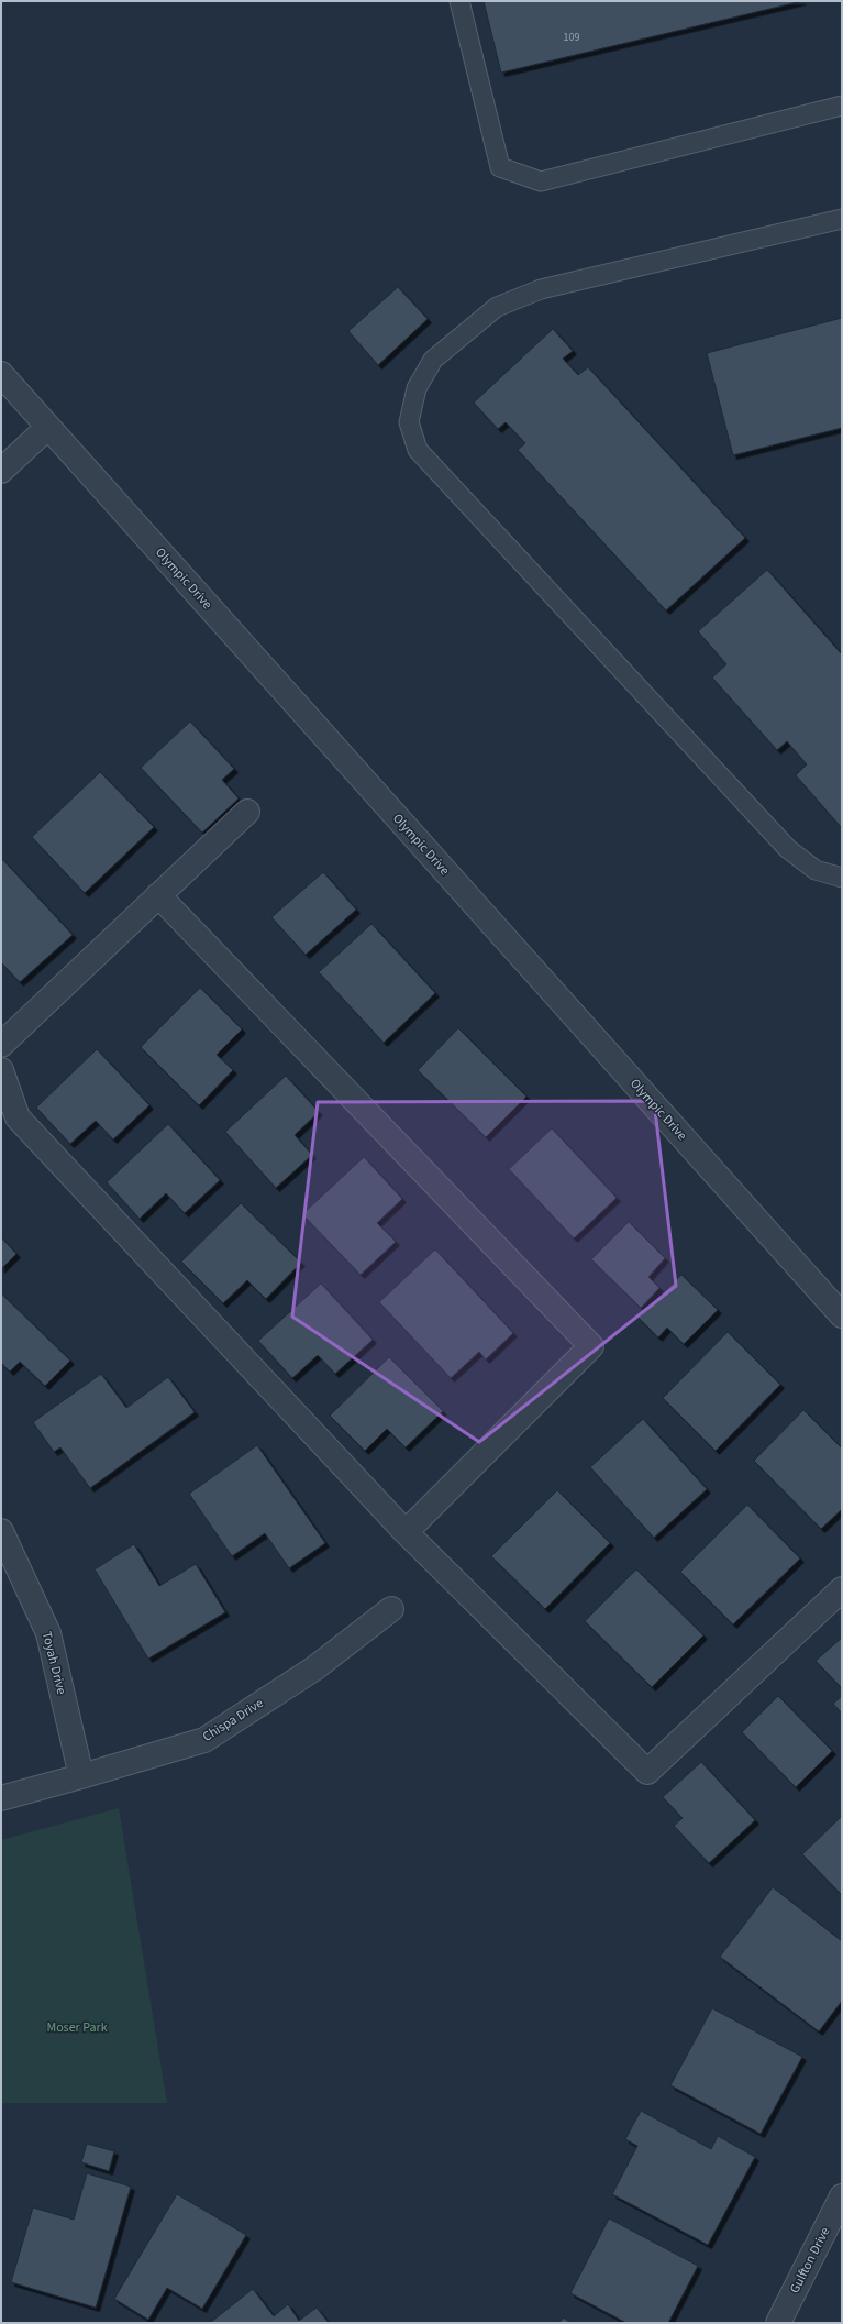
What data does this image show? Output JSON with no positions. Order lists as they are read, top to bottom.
{
  "streets": {
    "street": [
      "Olympic Drive",
      "Toyah Drive",
      "Chispa Drive",
      "Gulfton Drive"
    ]
  },
  "crossings": [
    ["Toyah Drive", "Chispa Drive"]
  ],
  "parks": ["Moser Park"],
  "house_numbers": ["109"]
}
